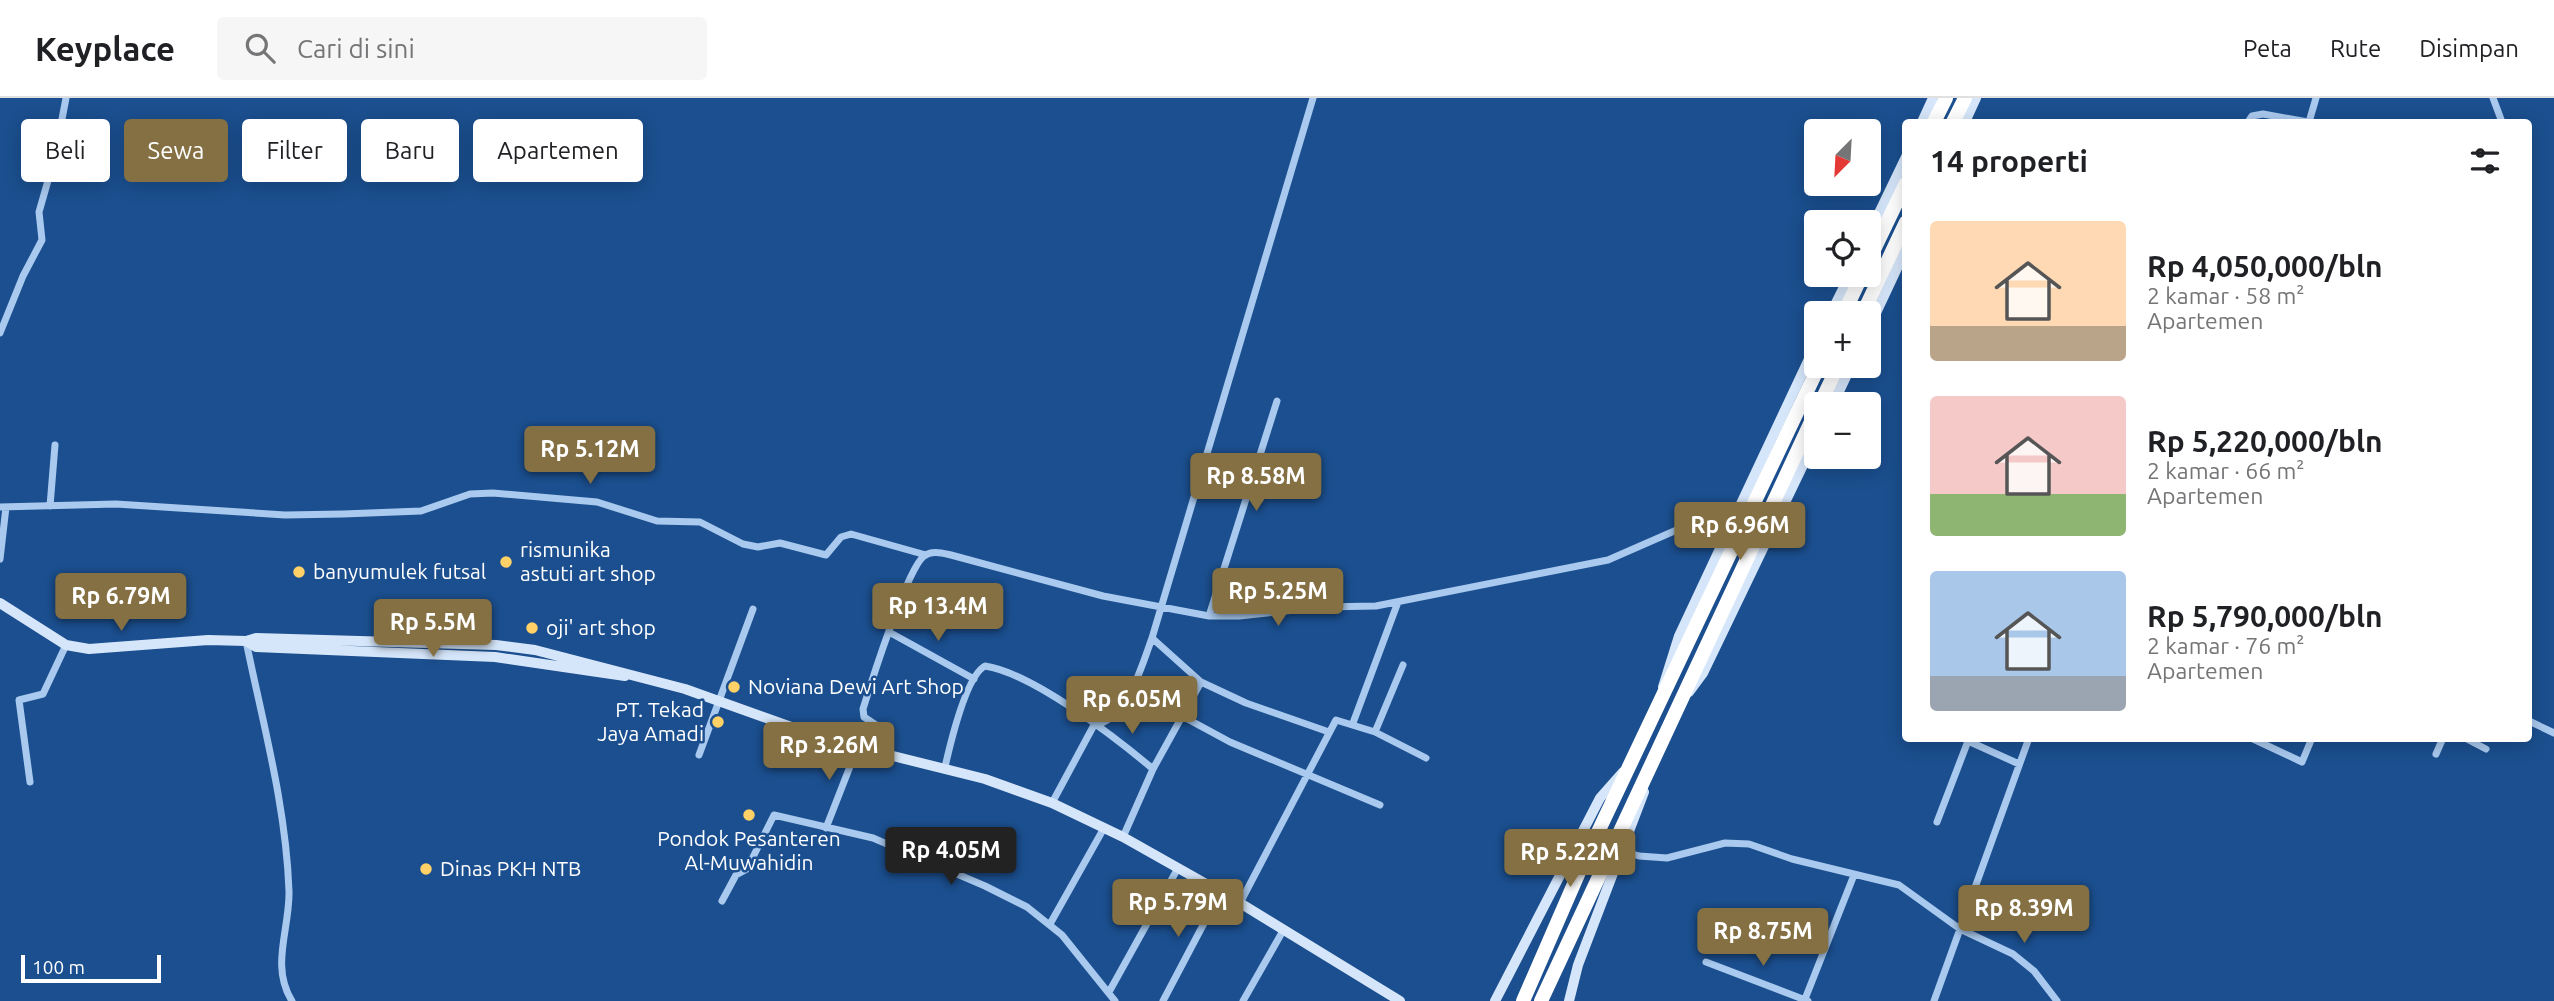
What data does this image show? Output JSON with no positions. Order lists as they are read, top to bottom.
{
  "places": [
    "rismunika astuti art shop",
    "banyumulek futsal",
    "oji' art shop",
    "Noviana Dewi Art Shop",
    "PT. Tekad Jaya Amadi",
    "Pondok Pesanteren Al-Muwahidin",
    "Dinas PKH NTB"
  ],
  "scale_bar": "100 m",
  "north": "bottom left",
  "page": {
    "header": "Keyplace",
    "search": "Cari di sini",
    "nav": ["Peta", "Rute", "Disimpan"],
    "map_buttons": ["+", "−"],
    "chip": [
      "Beli",
      "Sewa",
      "Filter",
      "Baru",
      "Apartemen"
    ],
    "heading": "14 properti",
    "list": [
      {
        "name": "Rp 4,050,000/bln",
        "note": "2 kamar · 58 m² · Apartemen"
      },
      {
        "name": "Rp 5,220,000/bln",
        "note": "2 kamar · 66 m² · Apartemen"
      },
      {
        "name": "Rp 5,790,000/bln",
        "note": "2 kamar · 76 m² · Apartemen"
      }
    ],
    "price": [
      "Rp 5.12M",
      "Rp 8.58M",
      "Rp 6.96M",
      "Rp 5.25M",
      "Rp 6.79M",
      "Rp 13.4M",
      "Rp 5.5M",
      "Rp 6.05M",
      "Rp 3.26M",
      "Rp 4.05M",
      "Rp 5.22M",
      "Rp 5.79M",
      "Rp 8.39M",
      "Rp 8.75M"
    ],
    "scale": "100 m"
  }
}
